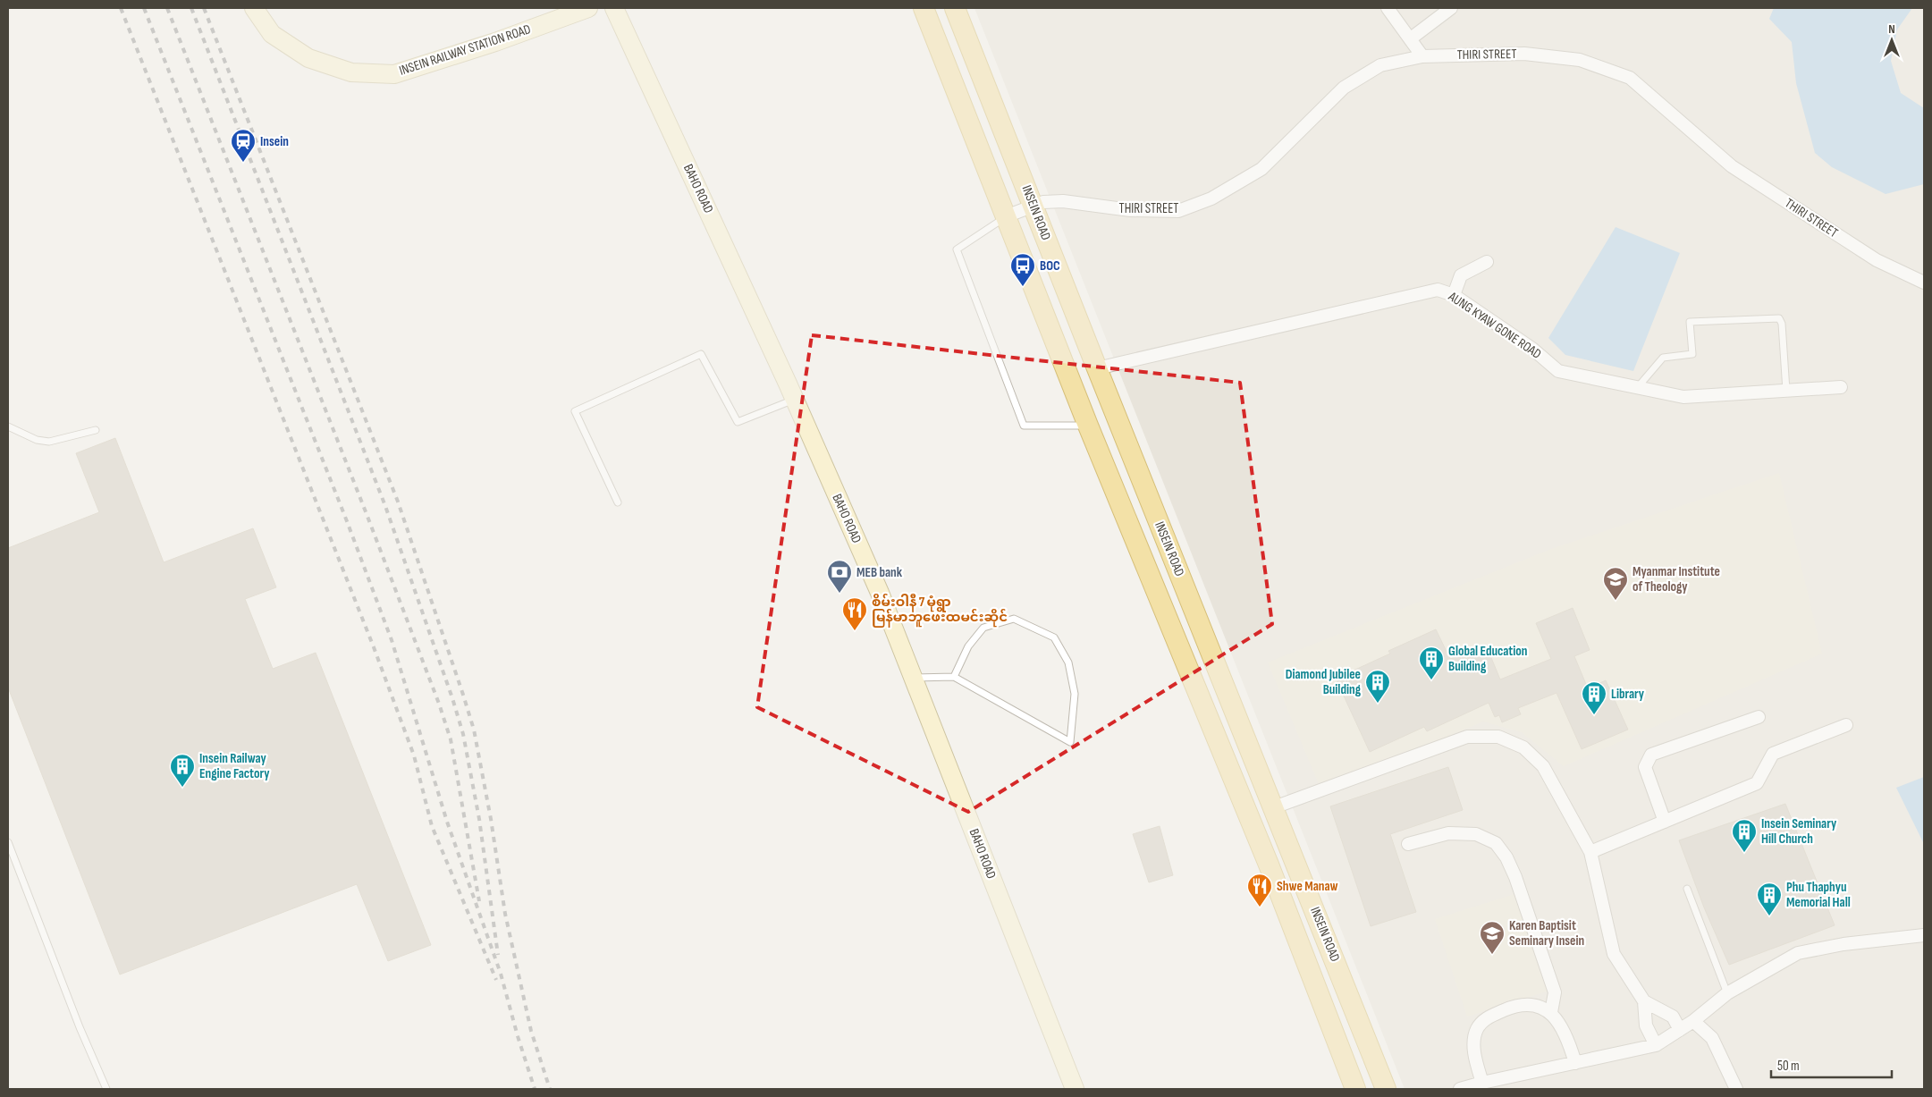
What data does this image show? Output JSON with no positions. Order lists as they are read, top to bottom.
{
  "streets": {
    "main road": ["INSEIN RAILWAY STATION ROAD", "BAHO ROAD", "INSEIN ROAD"],
    "street": ["THIRI STREET", "AUNG KYAW GONE ROAD"]
  },
  "crossings": [
    ["THIRI STREET", "INSEIN ROAD"],
    ["INSEIN ROAD", "AUNG KYAW GONE ROAD"]
  ],
  "places": {
    "station": ["Insein"],
    "bus stop": ["BOC"],
    "bank": ["MEB bank"],
    "school or university": ["Myanmar Institute of Theology", "Karen Baptisit Seminary Insein"],
    "restaurant": ["စိမ်းဝါနီ 7 မုံရွာ မြန်မာဘူဖေးထမင်းဆိုင်", "Shwe Manaw"],
    "building": [
      "Global Education Building",
      "Diamond Jubilee Building",
      "Library",
      "Insein Railway Engine Factory",
      "Insein Seminary Hill Church",
      "Phu Thaphyu Memorial Hall"
    ]
  },
  "scale_bar": "50 m",
  "north": "top"
}
